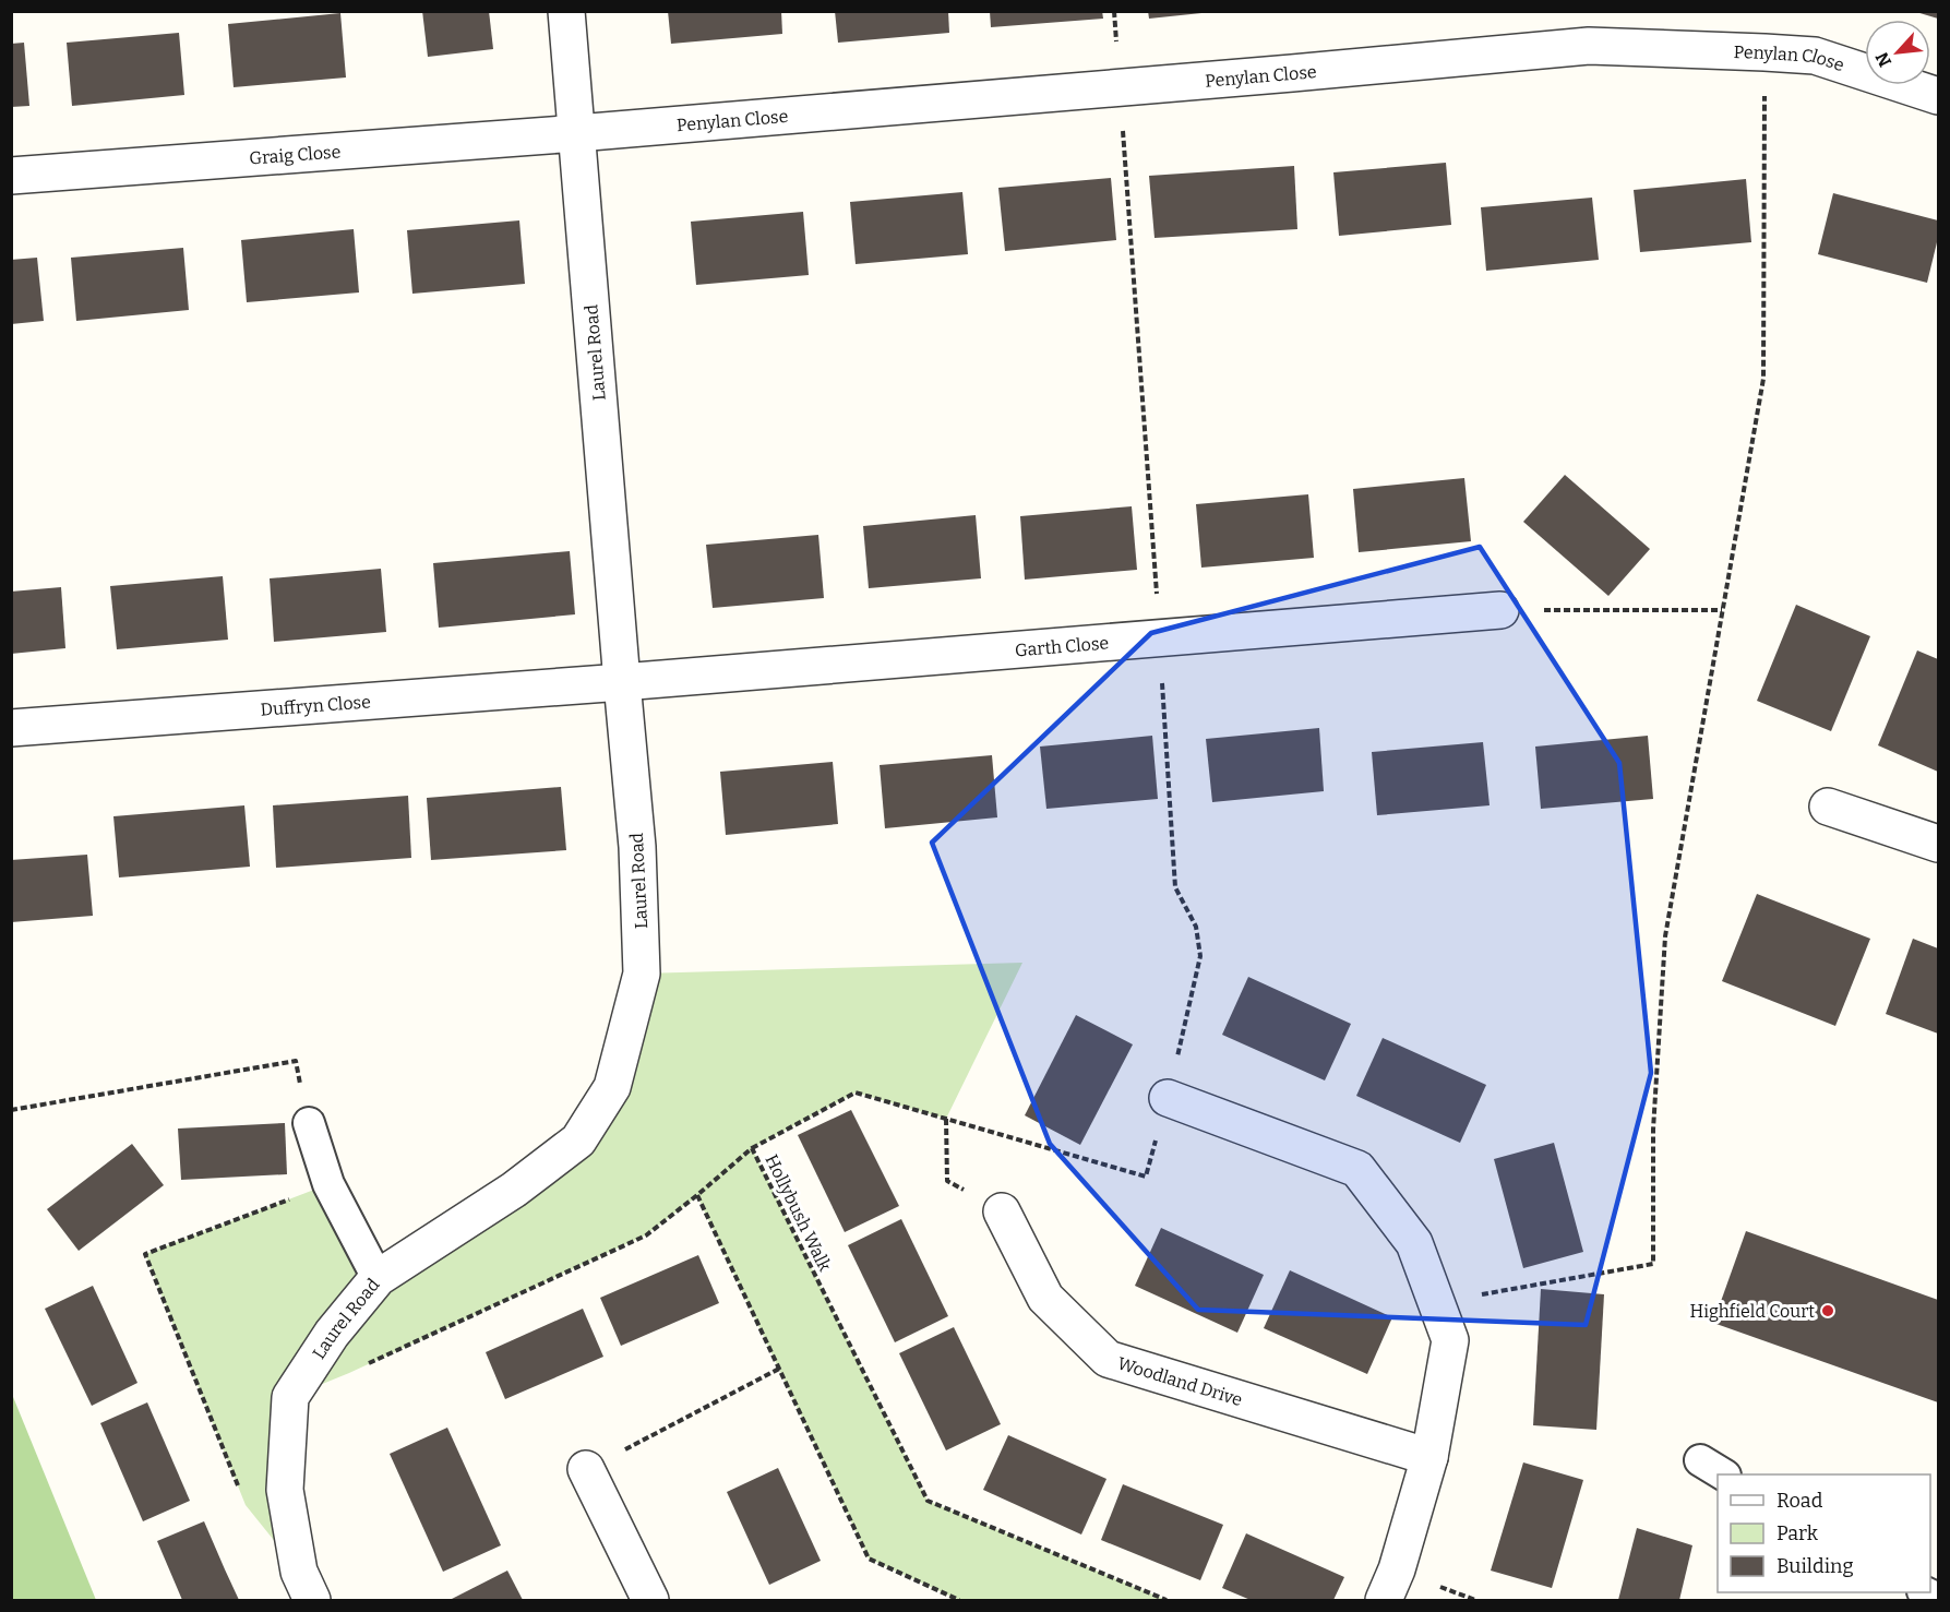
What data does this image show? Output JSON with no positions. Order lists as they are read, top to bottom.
{
  "streets": {
    "street": [
      "Penylan Close",
      "Graig Close",
      "Laurel Road",
      "Garth Close",
      "Duffryn Close",
      "Woodland Drive"
    ],
    "path": ["Hollybush Walk"]
  },
  "crossings": [
    ["Penylan Close", "Graig Close"],
    ["Penylan Close", "Laurel Road"],
    ["Graig Close", "Laurel Road"],
    ["Laurel Road", "Garth Close"],
    ["Laurel Road", "Duffryn Close"],
    ["Garth Close", "Duffryn Close"]
  ],
  "places": ["Highfield Court"],
  "legend": ["Road", "Park", "Building"],
  "north": "bottom left"
}
